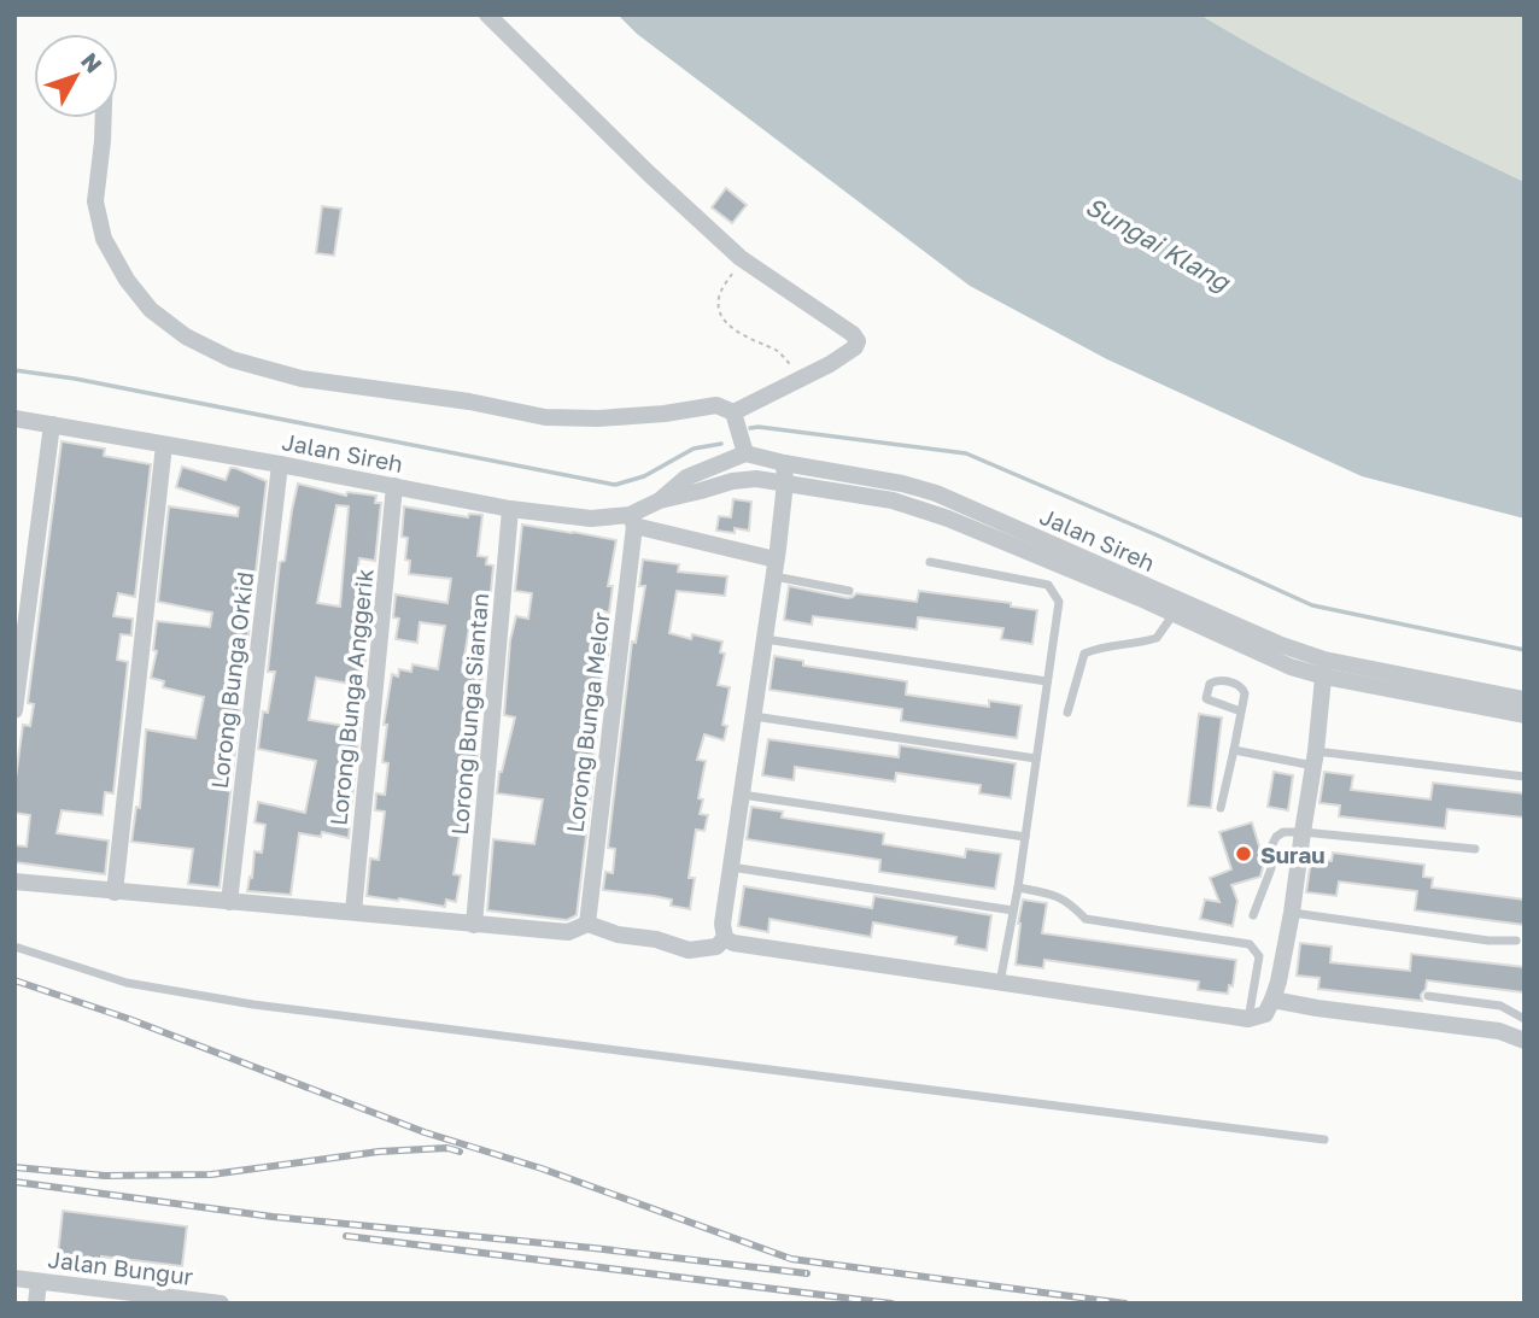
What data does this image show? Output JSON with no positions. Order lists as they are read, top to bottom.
{
  "streets": {
    "street": [
      "Jalan Sireh",
      "Lorong Bunga Orkid",
      "Lorong Bunga Anggerik",
      "Lorong Bunga Siantan",
      "Lorong Bunga Melor",
      "Jalan Bungur"
    ]
  },
  "crossings": [
    ["Jalan Sireh", "Lorong Bunga Orkid"],
    ["Jalan Sireh", "Lorong Bunga Anggerik"],
    ["Jalan Sireh", "Lorong Bunga Siantan"],
    ["Jalan Sireh", "Lorong Bunga Melor"]
  ],
  "water": ["Sungai Klang"],
  "places": ["Surau"],
  "north": "top right"
}
